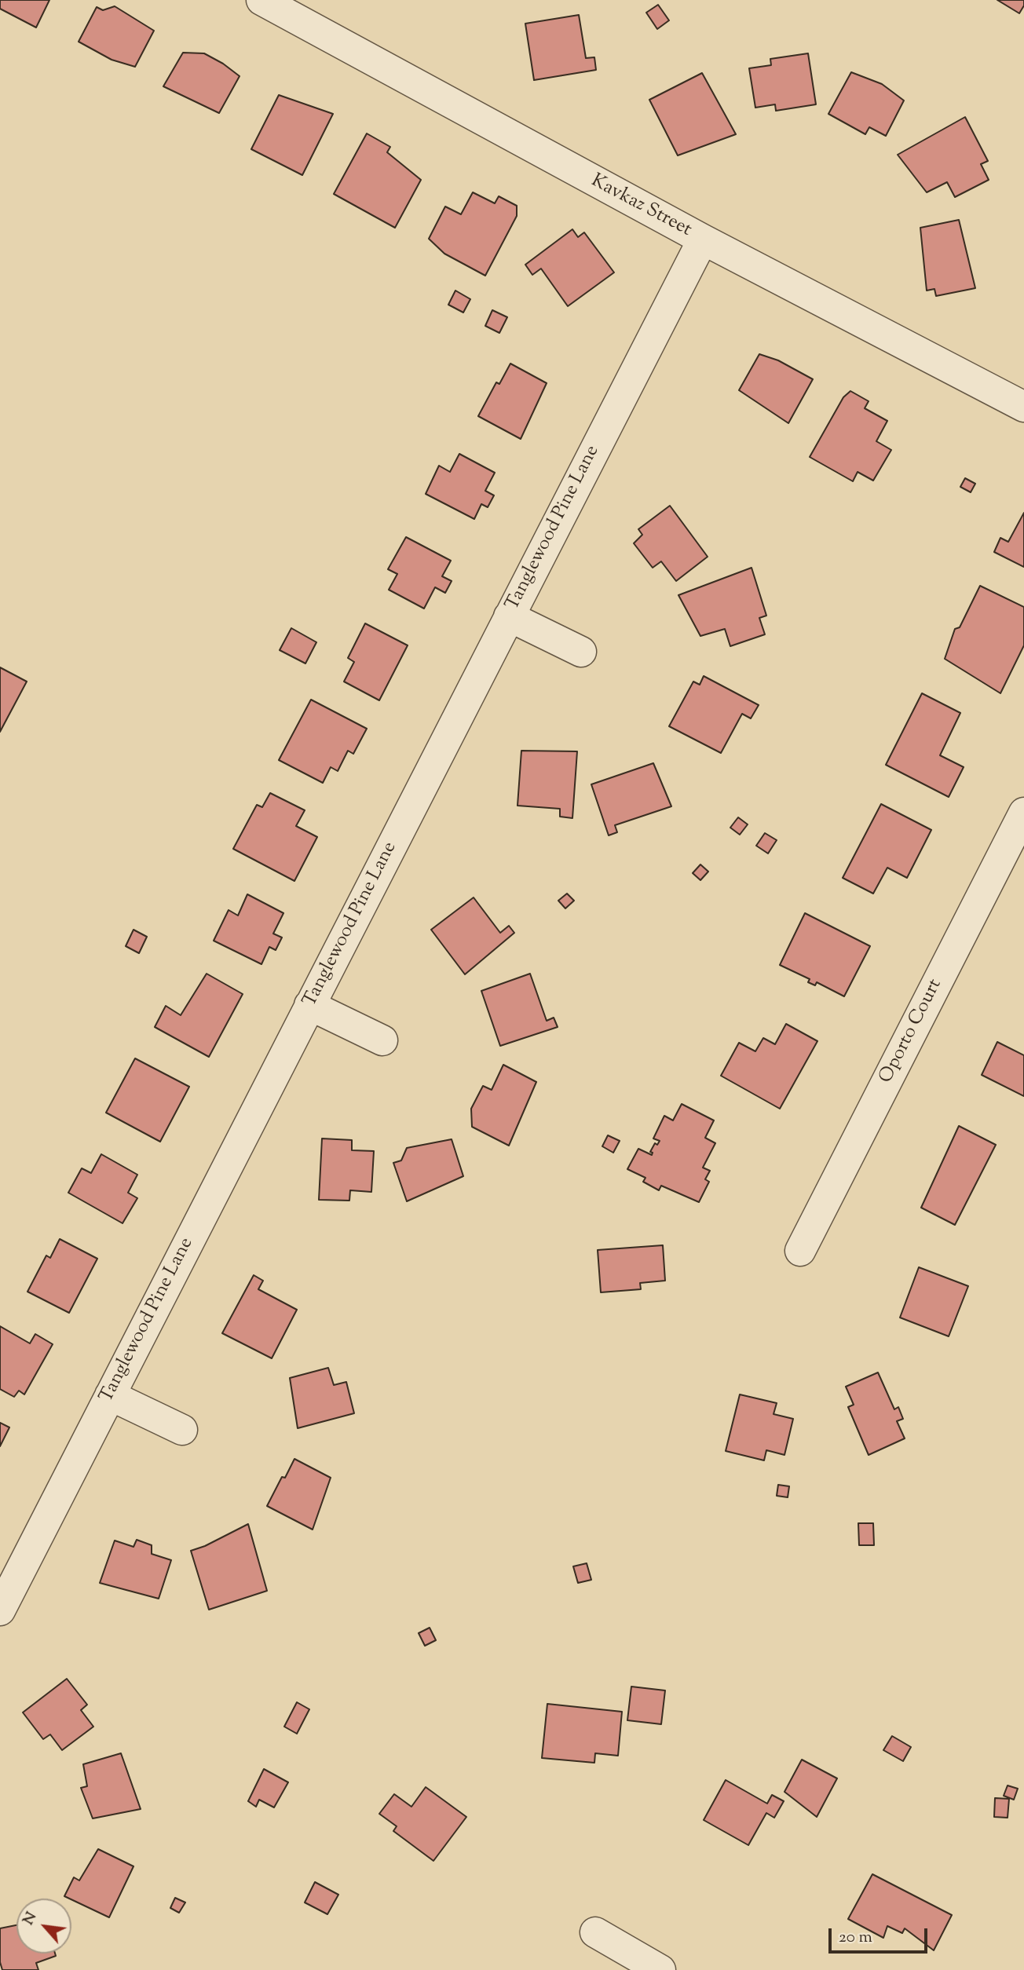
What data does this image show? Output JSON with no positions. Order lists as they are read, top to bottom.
{
  "streets": {
    "street": ["Kavkaz Street", "Tanglewood Pine Lane", "Oporto Court"]
  },
  "crossings": [
    ["Kavkaz Street", "Tanglewood Pine Lane"]
  ],
  "scale_bar": "20 m",
  "north": "top left"
}
